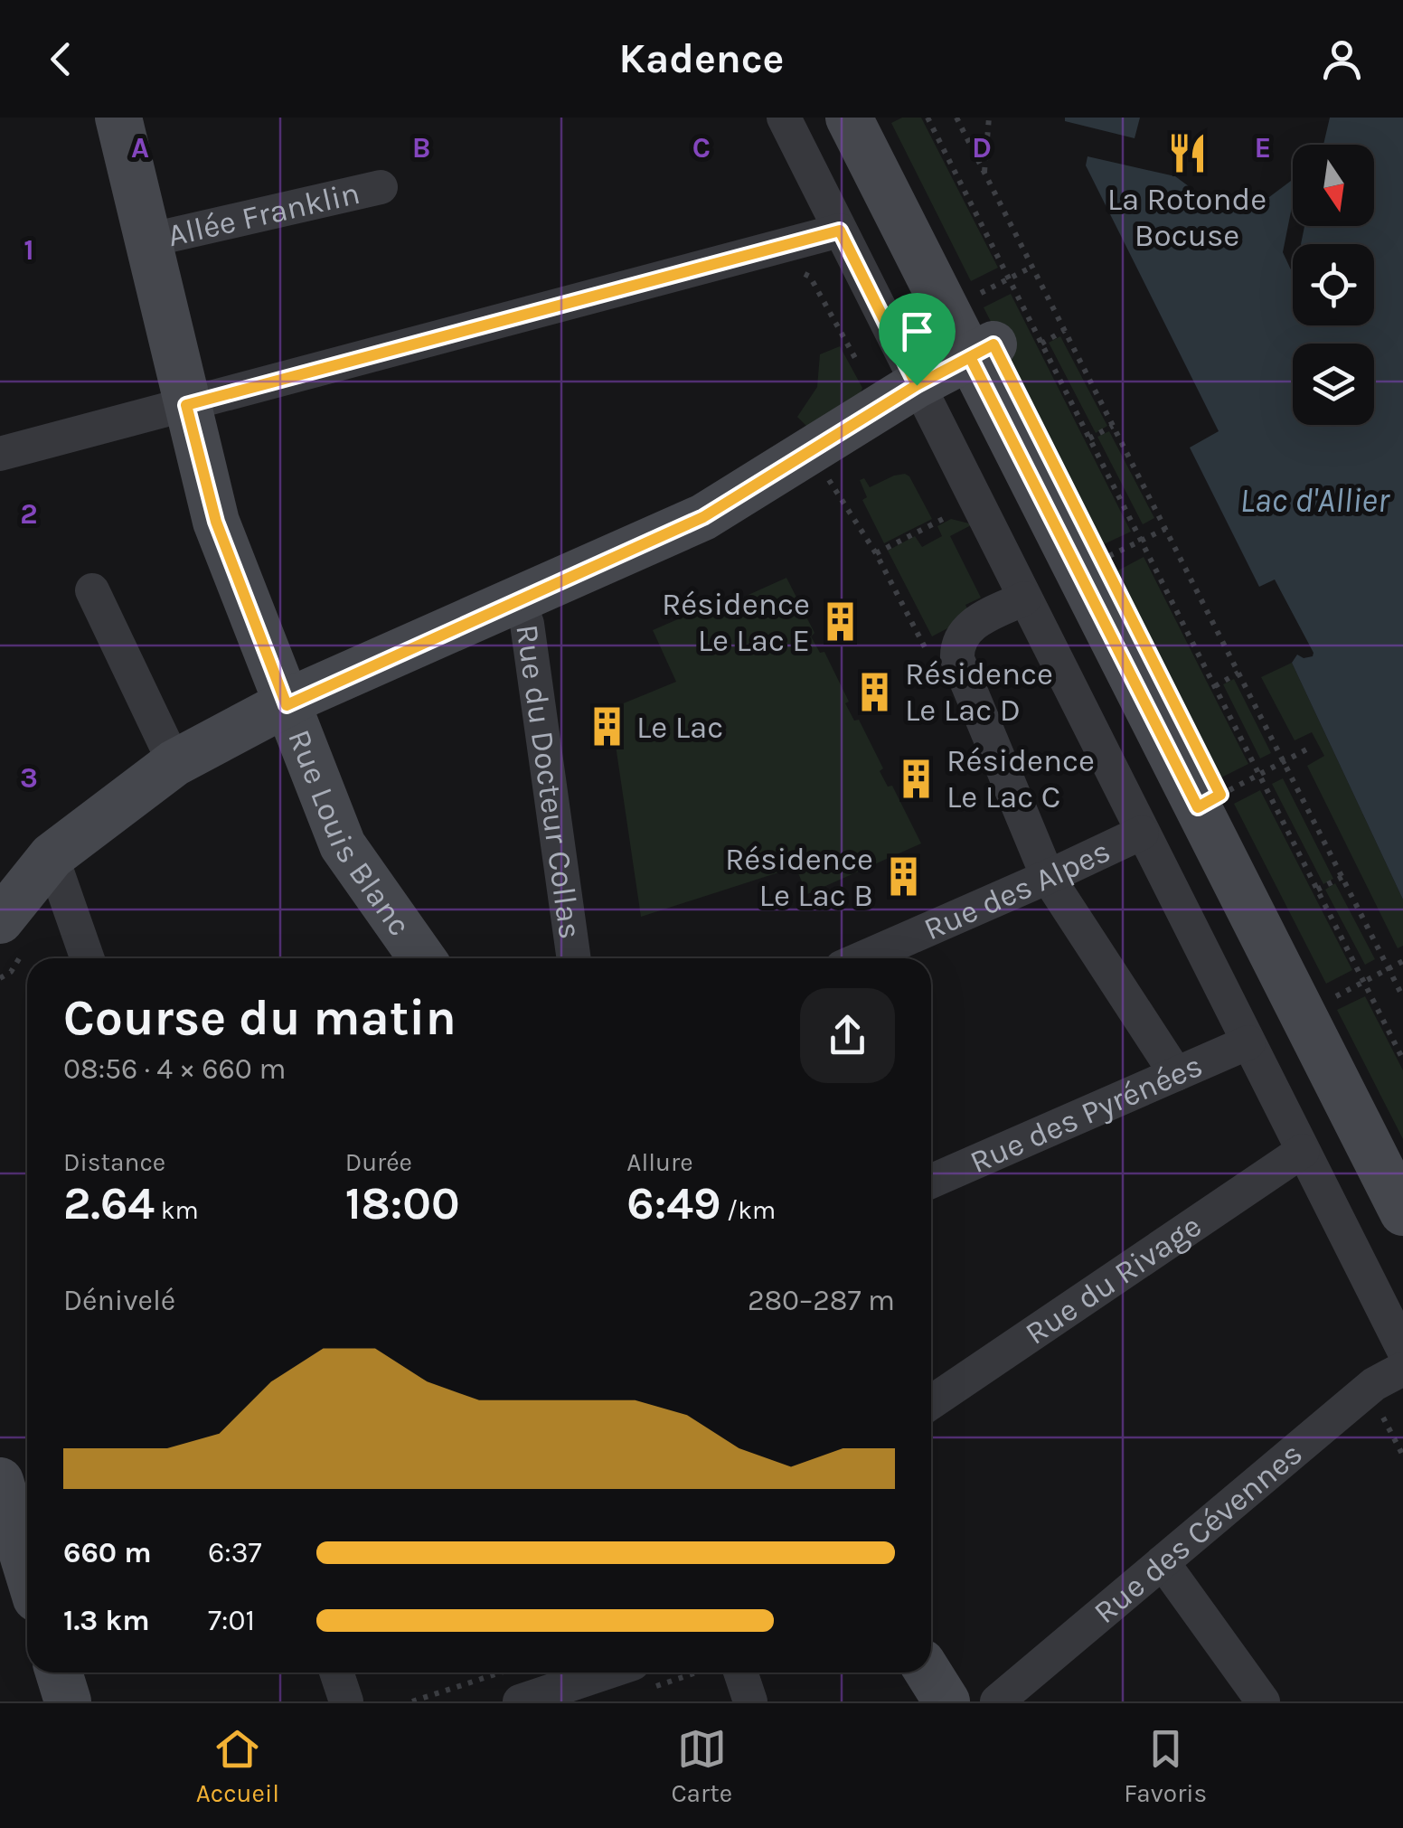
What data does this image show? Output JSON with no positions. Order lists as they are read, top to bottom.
{
  "streets": {
    "main road": ["Rue Louis Blanc"],
    "street": [
      "Allée Franklin",
      "Rue du Docteur Collas",
      "Rue des Alpes",
      "Rue des Pyrénées",
      "Rue du Rivage",
      "Rue des Cévennes"
    ]
  },
  "crossings": [
    ["Allée Franklin", "Rue Louis Blanc"]
  ],
  "water": ["Lac d'Allier"],
  "places": {
    "restaurant": ["La Rotonde Bocuse"],
    "building": [
      "Résidence Le Lac E",
      "Résidence Le Lac D",
      "Le Lac",
      "Résidence Le Lac C",
      "Résidence Le Lac B"
    ]
  },
  "north": "bottom",
  "page": {
    "header": "Kadence",
    "heading": ["Course du matin", "08:56 · 4 × 660 m"],
    "stats": [
      ["Distance", "2.64 km"],
      ["Durée", "18:00"],
      ["Allure", "6:49 /km"]
    ],
    "chart": ["Dénivelé", "280–287 m"],
    "list": [
      {
        "name": "660 m",
        "note": "6:37"
      },
      {
        "name": "1.3 km",
        "note": "7:01"
      }
    ],
    "tabs": ["Accueil", "Carte", "Favoris"]
  },
  "grid": {
    "columns": [
      "A",
      "B",
      "C",
      "D",
      "E"
    ],
    "rows": ["1", "2", "3"]
  }
}
